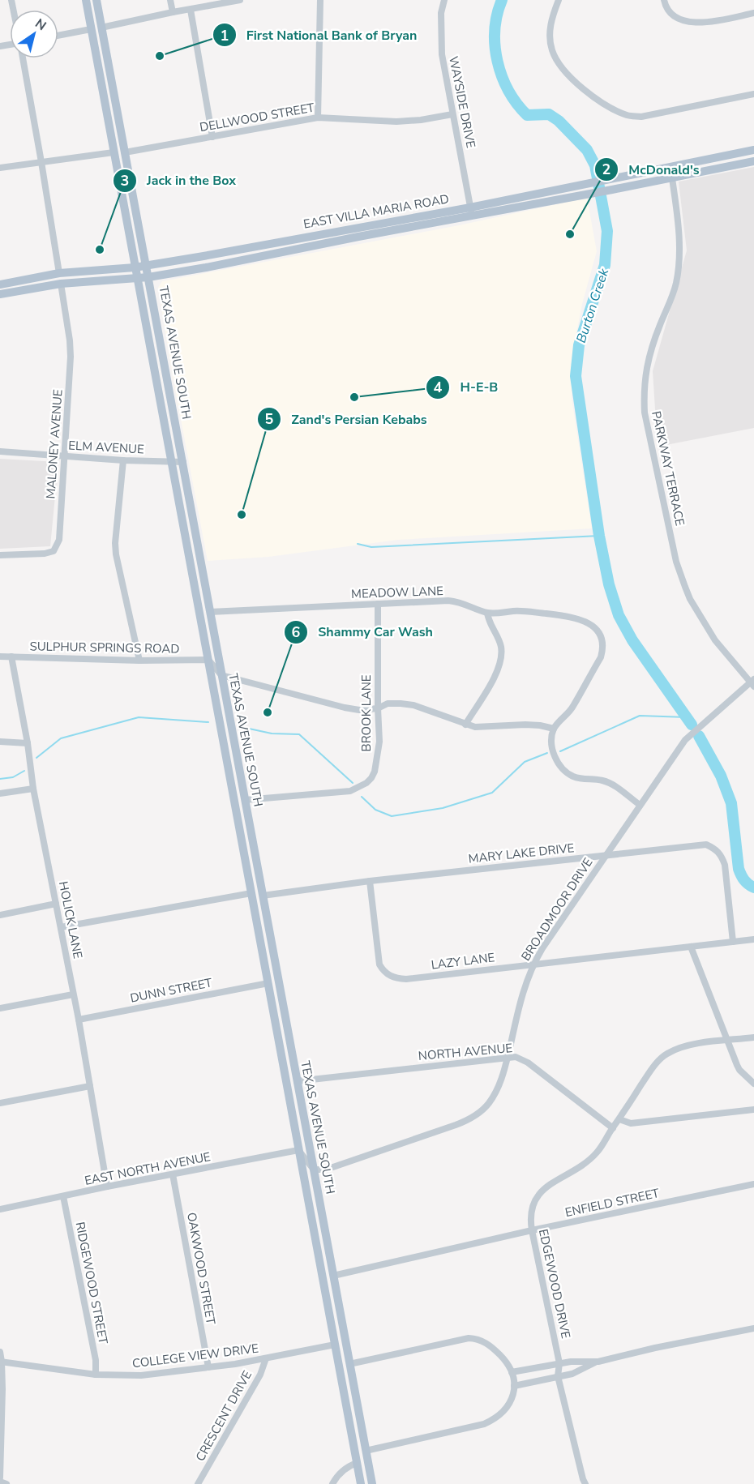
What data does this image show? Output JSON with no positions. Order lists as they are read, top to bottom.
{
  "streets": {
    "main road": ["EAST VILLA MARIA ROAD", "TEXAS AVENUE SOUTH"],
    "street": [
      "WAYSIDE DRIVE",
      "DELLWOOD STREET",
      "MALONEY AVENUE",
      "ELM AVENUE",
      "PARKWAY TERRACE",
      "MEADOW LANE",
      "SULPHUR SPRINGS ROAD",
      "BROOK LANE",
      "MARY LAKE DRIVE",
      "BROADMOOR DRIVE",
      "HOLICK LANE",
      "LAZY LANE",
      "DUNN STREET",
      "NORTH AVENUE",
      "EAST NORTH AVENUE",
      "ENFIELD STREET",
      "OAKWOOD STREET",
      "RIDGEWOOD STREET",
      "EDGEWOOD DRIVE",
      "COLLEGE VIEW DRIVE",
      "CRESCENT DRIVE"
    ]
  },
  "crossings": [
    ["WAYSIDE DRIVE", "DELLWOOD STREET"],
    ["WAYSIDE DRIVE", "EAST VILLA MARIA ROAD"],
    ["DELLWOOD STREET", "TEXAS AVENUE SOUTH"],
    ["EAST VILLA MARIA ROAD", "TEXAS AVENUE SOUTH"],
    ["EAST VILLA MARIA ROAD", "MALONEY AVENUE"],
    ["EAST VILLA MARIA ROAD", "PARKWAY TERRACE"],
    ["TEXAS AVENUE SOUTH", "ELM AVENUE"],
    ["TEXAS AVENUE SOUTH", "MEADOW LANE"],
    ["TEXAS AVENUE SOUTH", "SULPHUR SPRINGS ROAD"],
    ["TEXAS AVENUE SOUTH", "BROOK LANE"],
    ["TEXAS AVENUE SOUTH", "MARY LAKE DRIVE"],
    ["TEXAS AVENUE SOUTH", "BROADMOOR DRIVE"],
    ["TEXAS AVENUE SOUTH", "DUNN STREET"],
    ["TEXAS AVENUE SOUTH", "NORTH AVENUE"],
    ["TEXAS AVENUE SOUTH", "EAST NORTH AVENUE"],
    ["TEXAS AVENUE SOUTH", "ENFIELD STREET"],
    ["TEXAS AVENUE SOUTH", "COLLEGE VIEW DRIVE"],
    ["MALONEY AVENUE", "ELM AVENUE"],
    ["PARKWAY TERRACE", "BROADMOOR DRIVE"],
    ["MEADOW LANE", "BROOK LANE"],
    ["SULPHUR SPRINGS ROAD", "HOLICK LANE"],
    ["MARY LAKE DRIVE", "BROADMOOR DRIVE"],
    ["MARY LAKE DRIVE", "LAZY LANE"],
    ["BROADMOOR DRIVE", "LAZY LANE"],
    ["BROADMOOR DRIVE", "NORTH AVENUE"],
    ["HOLICK LANE", "DUNN STREET"],
    ["HOLICK LANE", "EAST NORTH AVENUE"],
    ["NORTH AVENUE", "EDGEWOOD DRIVE"],
    ["EAST NORTH AVENUE", "OAKWOOD STREET"],
    ["EAST NORTH AVENUE", "RIDGEWOOD STREET"],
    ["ENFIELD STREET", "EDGEWOOD DRIVE"],
    ["OAKWOOD STREET", "COLLEGE VIEW DRIVE"],
    ["RIDGEWOOD STREET", "COLLEGE VIEW DRIVE"],
    ["COLLEGE VIEW DRIVE", "CRESCENT DRIVE"]
  ],
  "water": ["Burton Creek"],
  "places": [
    "First National Bank of Bryan",
    "McDonald's",
    "Jack in the Box",
    "H-E-B",
    "Zand's Persian Kebabs",
    "Shammy Car Wash"
  ],
  "north": "top right"
}
